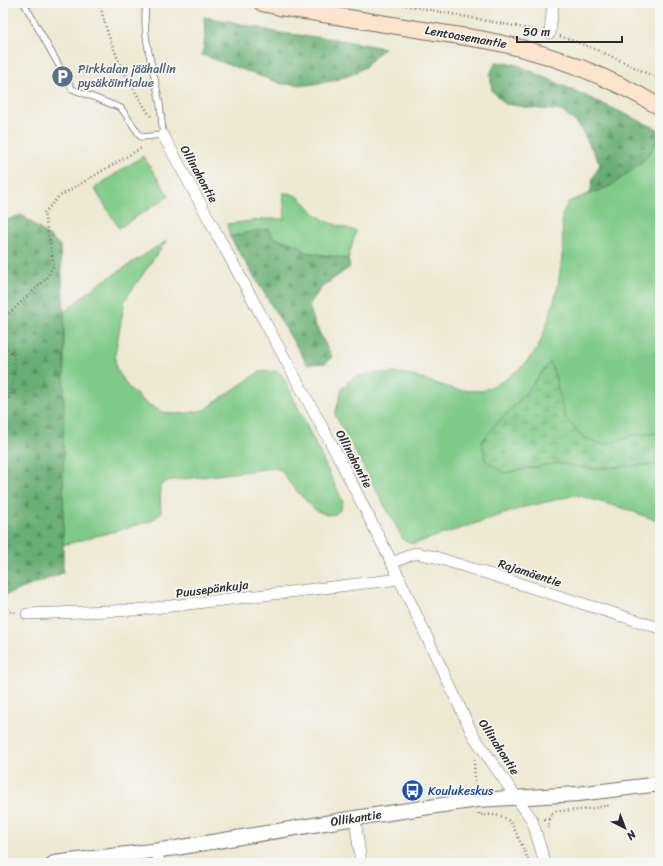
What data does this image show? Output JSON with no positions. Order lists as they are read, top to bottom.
{
  "streets": {
    "main road": ["Lentoasemantie"],
    "street": [
      "Ollinahontie",
      "Rajamäentie",
      "Puusepänkuja",
      "Ollikantie"
    ]
  },
  "crossings": [
    ["Ollinahontie", "Rajamäentie"],
    ["Ollinahontie", "Puusepänkuja"],
    ["Ollinahontie", "Ollikantie"]
  ],
  "places": {
    "parking": ["Pirkkalan jäähallin pysäköintialue"],
    "bus stop": ["Koulukeskus"]
  },
  "scale_bar": "50 m",
  "north": "bottom right"
}
